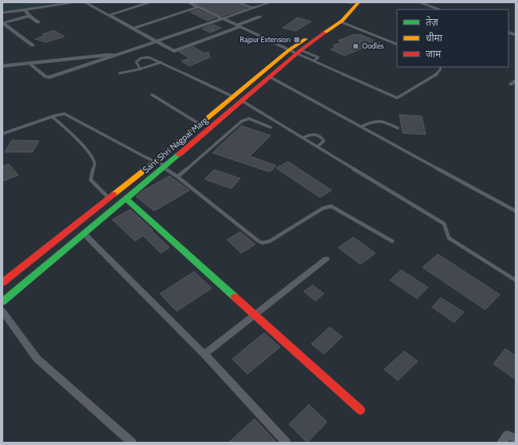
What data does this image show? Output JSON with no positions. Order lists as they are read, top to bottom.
{
  "streets": {
    "main road": ["Sant Shri Nagpal Marg"]
  },
  "places": {
    "transit": ["Rajpur Extension"],
    "other": ["Oodles"]
  },
  "legend": ["तेज़", "धीमा", "जाम"]
}
